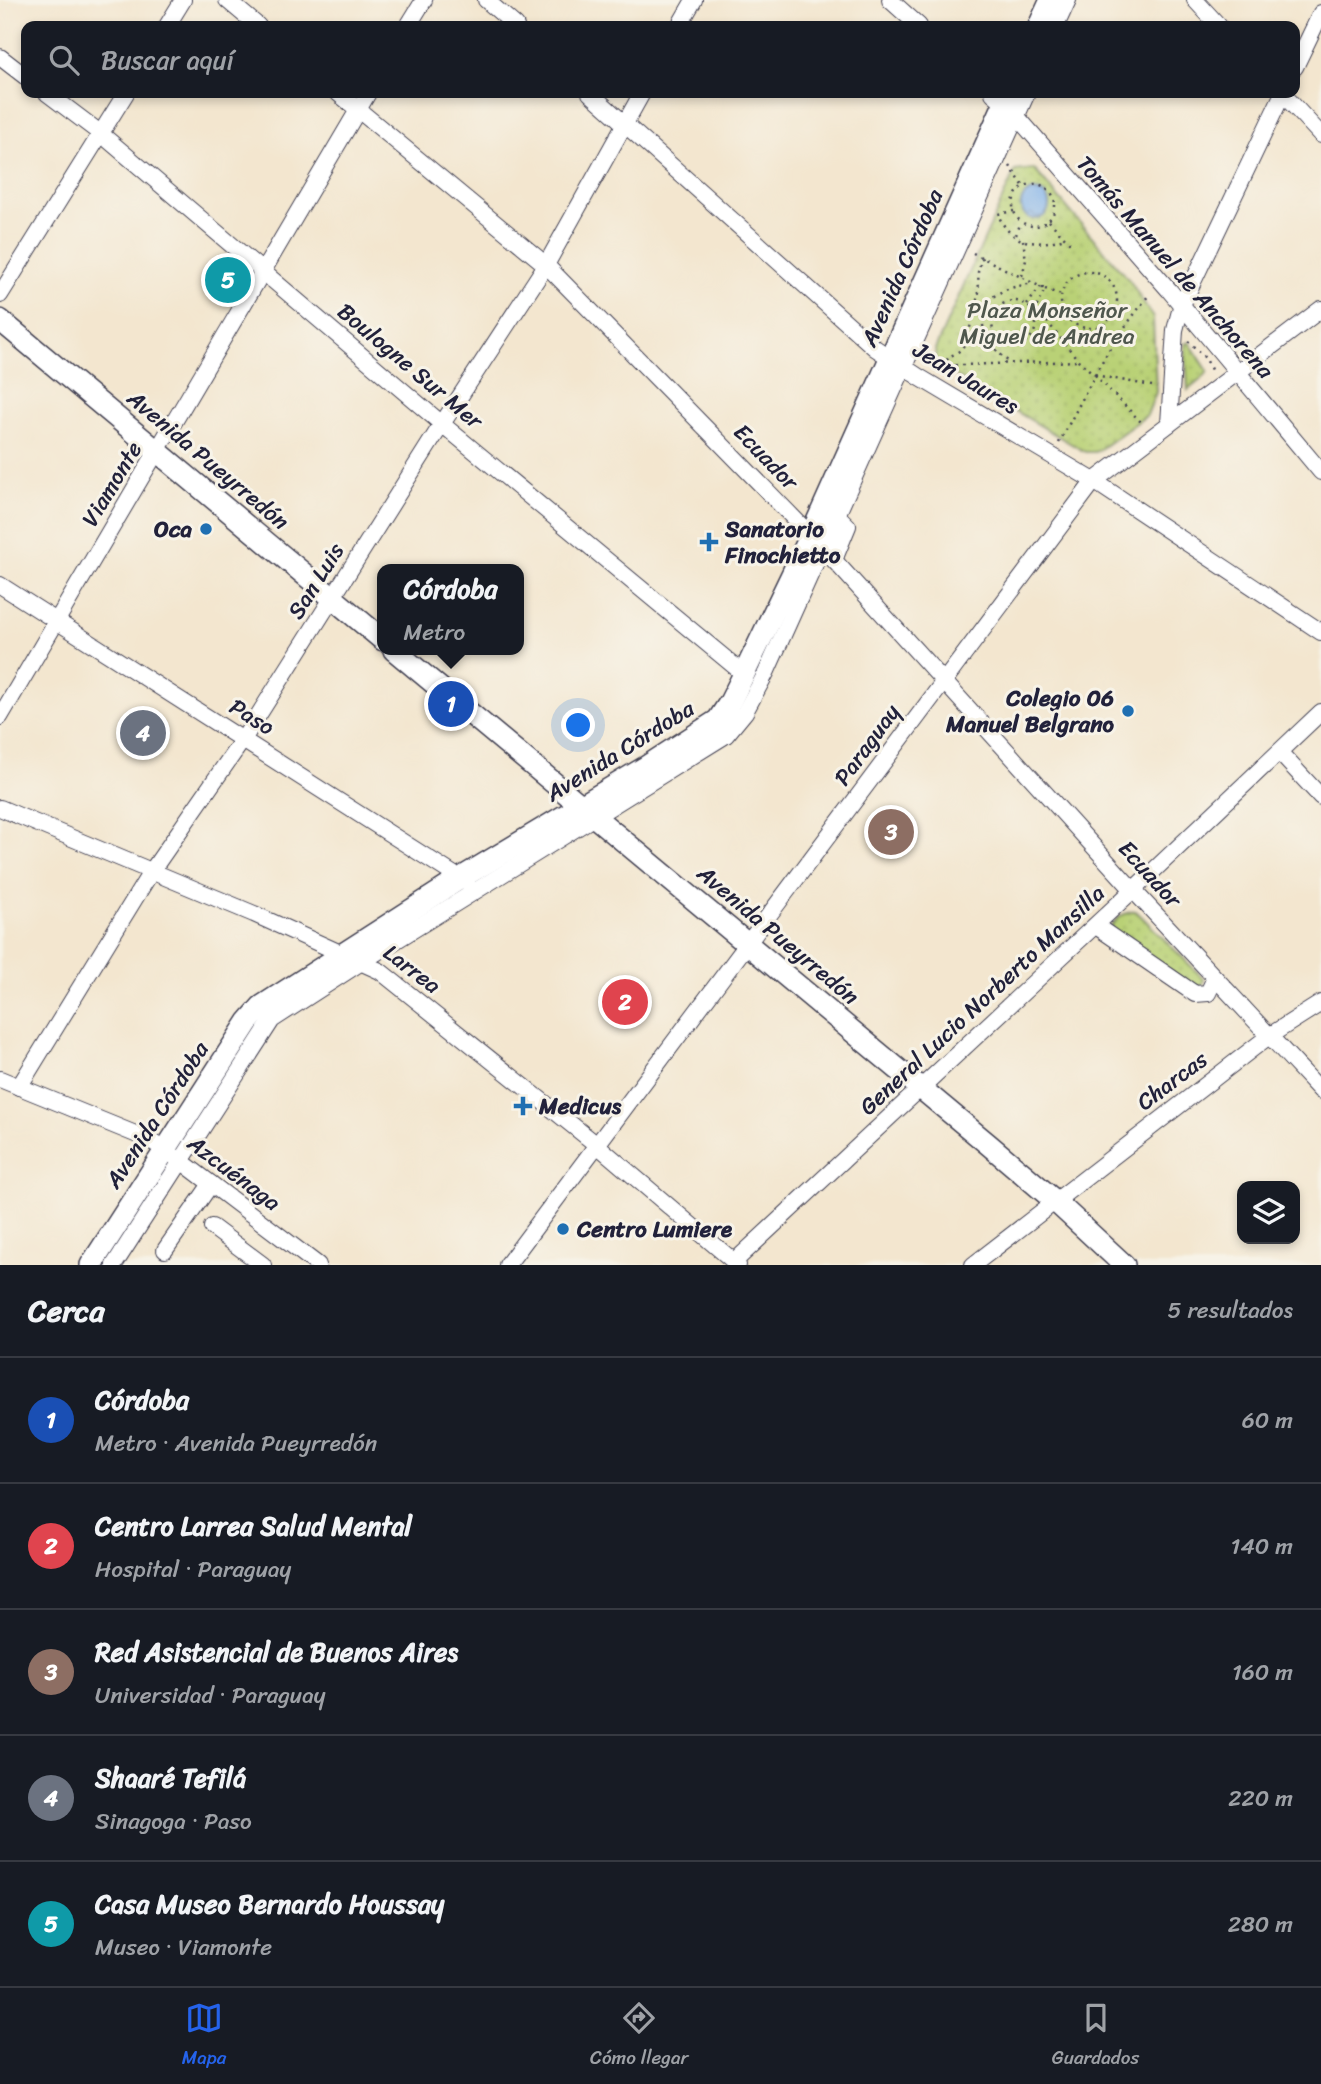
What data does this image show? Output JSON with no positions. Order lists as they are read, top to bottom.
{
  "streets": {
    "main road": ["Avenida Córdoba", "Avenida Pueyrredón"],
    "street": [
      "Tomás Manuel de Anchorena",
      "Boulogne Sur Mer",
      "Jean Jaures",
      "Ecuador",
      "Viamonte",
      "San Luis",
      "Paso",
      "Paraguay",
      "Larrea",
      "General Lucio Norberto Mansilla",
      "Charcas",
      "Azcuénaga"
    ]
  },
  "crossings": [
    ["Tomás Manuel de Anchorena", "Avenida Córdoba"],
    ["Tomás Manuel de Anchorena", "Paraguay"],
    ["Avenida Córdoba", "Boulogne Sur Mer"],
    ["Avenida Córdoba", "Jean Jaures"],
    ["Avenida Córdoba", "Ecuador"],
    ["Avenida Córdoba", "Avenida Pueyrredón"],
    ["Avenida Córdoba", "Paso"],
    ["Avenida Córdoba", "Larrea"],
    ["Avenida Córdoba", "Azcuénaga"],
    ["Boulogne Sur Mer", "Viamonte"],
    ["Boulogne Sur Mer", "San Luis"],
    ["Jean Jaures", "San Luis"],
    ["Jean Jaures", "Paraguay"],
    ["Ecuador", "Viamonte"],
    ["Ecuador", "San Luis"],
    ["Ecuador", "Paraguay"],
    ["Ecuador", "General Lucio Norberto Mansilla"],
    ["Ecuador", "Charcas"],
    ["Avenida Pueyrredón", "Viamonte"],
    ["Avenida Pueyrredón", "San Luis"],
    ["Avenida Pueyrredón", "Paraguay"],
    ["Avenida Pueyrredón", "General Lucio Norberto Mansilla"],
    ["Avenida Pueyrredón", "Charcas"],
    ["Viamonte", "Paso"],
    ["San Luis", "Paso"],
    ["San Luis", "Larrea"],
    ["San Luis", "Azcuénaga"],
    ["Paraguay", "Larrea"],
    ["Larrea", "General Lucio Norberto Mansilla"]
  ],
  "parks": ["Plaza Monseñor Miguel de Andrea"],
  "places": {
    "other": ["Oca", "Colegio 06 Manuel Belgrano", "Centro Lumiere"],
    "health": ["Sanatorio Finochietto", "Medicus"]
  },
  "page": {
    "search": "Buscar aquí",
    "pins": [
      "5",
      "1",
      "4",
      "3",
      "2"
    ],
    "popup": ["Córdoba", "Metro"],
    "heading": ["Cerca", "5 resultados"],
    "list": [
      {
        "mark": "1",
        "name": "Córdoba",
        "note": "Metro · Avenida Pueyrredón",
        "value": "60 m"
      },
      {
        "mark": "2",
        "name": "Centro Larrea Salud Mental",
        "note": "Hospital · Paraguay",
        "value": "140 m"
      },
      {
        "mark": "3",
        "name": "Red Asistencial de Buenos Aires",
        "note": "Universidad · Paraguay",
        "value": "160 m"
      },
      {
        "mark": "4",
        "name": "Shaaré Tefilá",
        "note": "Sinagoga · Paso",
        "value": "220 m"
      },
      {
        "mark": "5",
        "name": "Casa Museo Bernardo Houssay",
        "note": "Museo · Viamonte",
        "value": "280 m"
      }
    ],
    "nav": ["Mapa", "Cómo llegar", "Guardados"]
  }
}
